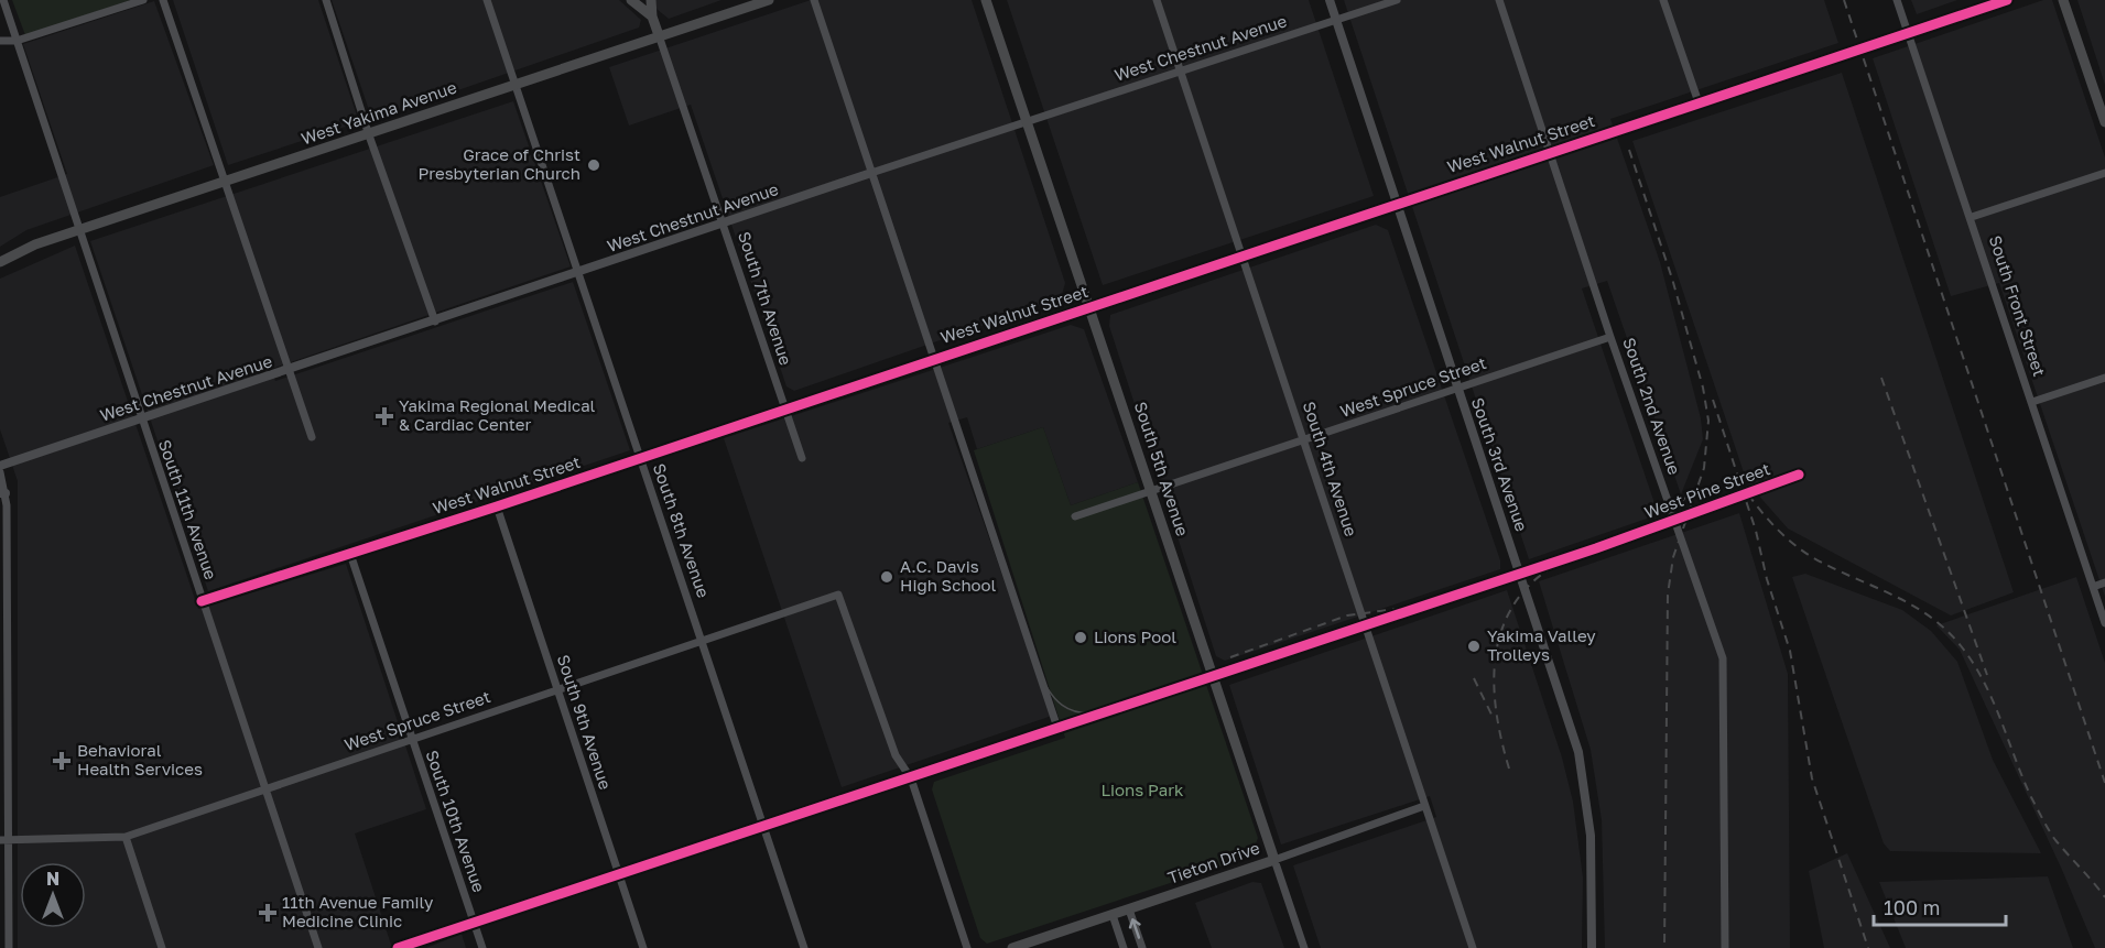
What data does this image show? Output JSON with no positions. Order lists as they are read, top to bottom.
{
  "streets": {
    "main road": ["West Yakima Avenue", "South 5th Avenue", "Tieton Drive"],
    "street": [
      "West Chestnut Avenue",
      "West Walnut Street",
      "South 7th Avenue",
      "South Front Street",
      "West Spruce Street",
      "South 2nd Avenue",
      "South 3rd Avenue",
      "South 4th Avenue",
      "West Pine Street",
      "South 11th Avenue",
      "South 8th Avenue",
      "South 9th Avenue",
      "South 10th Avenue"
    ]
  },
  "crossings": [
    ["West Chestnut Avenue", "South 7th Avenue"],
    ["West Chestnut Avenue", "South 3rd Avenue"],
    ["West Chestnut Avenue", "South 5th Avenue"],
    ["West Chestnut Avenue", "South 4th Avenue"],
    ["West Chestnut Avenue", "South 11th Avenue"],
    ["West Chestnut Avenue", "South 8th Avenue"],
    ["West Yakima Avenue", "South 7th Avenue"],
    ["West Yakima Avenue", "South 11th Avenue"],
    ["West Yakima Avenue", "South 8th Avenue"],
    ["West Walnut Street", "South 7th Avenue"],
    ["West Walnut Street", "South 2nd Avenue"],
    ["West Walnut Street", "South 3rd Avenue"],
    ["West Walnut Street", "South 5th Avenue"],
    ["West Walnut Street", "South 4th Avenue"],
    ["West Walnut Street", "South 11th Avenue"],
    ["West Walnut Street", "South 8th Avenue"],
    ["West Walnut Street", "South 9th Avenue"],
    ["West Walnut Street", "South 10th Avenue"],
    ["West Spruce Street", "South 2nd Avenue"],
    ["West Spruce Street", "South 3rd Avenue"],
    ["West Spruce Street", "South 5th Avenue"],
    ["West Spruce Street", "South 4th Avenue"],
    ["West Spruce Street", "West Pine Street"],
    ["West Spruce Street", "South 11th Avenue"],
    ["West Spruce Street", "South 8th Avenue"],
    ["West Spruce Street", "South 9th Avenue"],
    ["West Spruce Street", "South 10th Avenue"],
    ["South 2nd Avenue", "West Pine Street"],
    ["South 3rd Avenue", "West Pine Street"],
    ["South 5th Avenue", "West Pine Street"],
    ["South 5th Avenue", "Tieton Drive"],
    ["South 4th Avenue", "West Pine Street"],
    ["South 4th Avenue", "Tieton Drive"],
    ["West Pine Street", "South 8th Avenue"],
    ["West Pine Street", "South 9th Avenue"],
    ["West Pine Street", "South 10th Avenue"]
  ],
  "parks": ["Lions Park"],
  "places": {
    "other": [
      "Grace of Christ Presbyterian Church",
      "A.C. Davis High School",
      "Lions Pool",
      "Yakima Valley Trolleys"
    ],
    "health": ["Yakima Regional Medical & Cardiac Center", "Behavioral Health Services", "11th Avenue Family Medicine Clinic"]
  },
  "scale_bar": "100 m",
  "north": "top"
}
